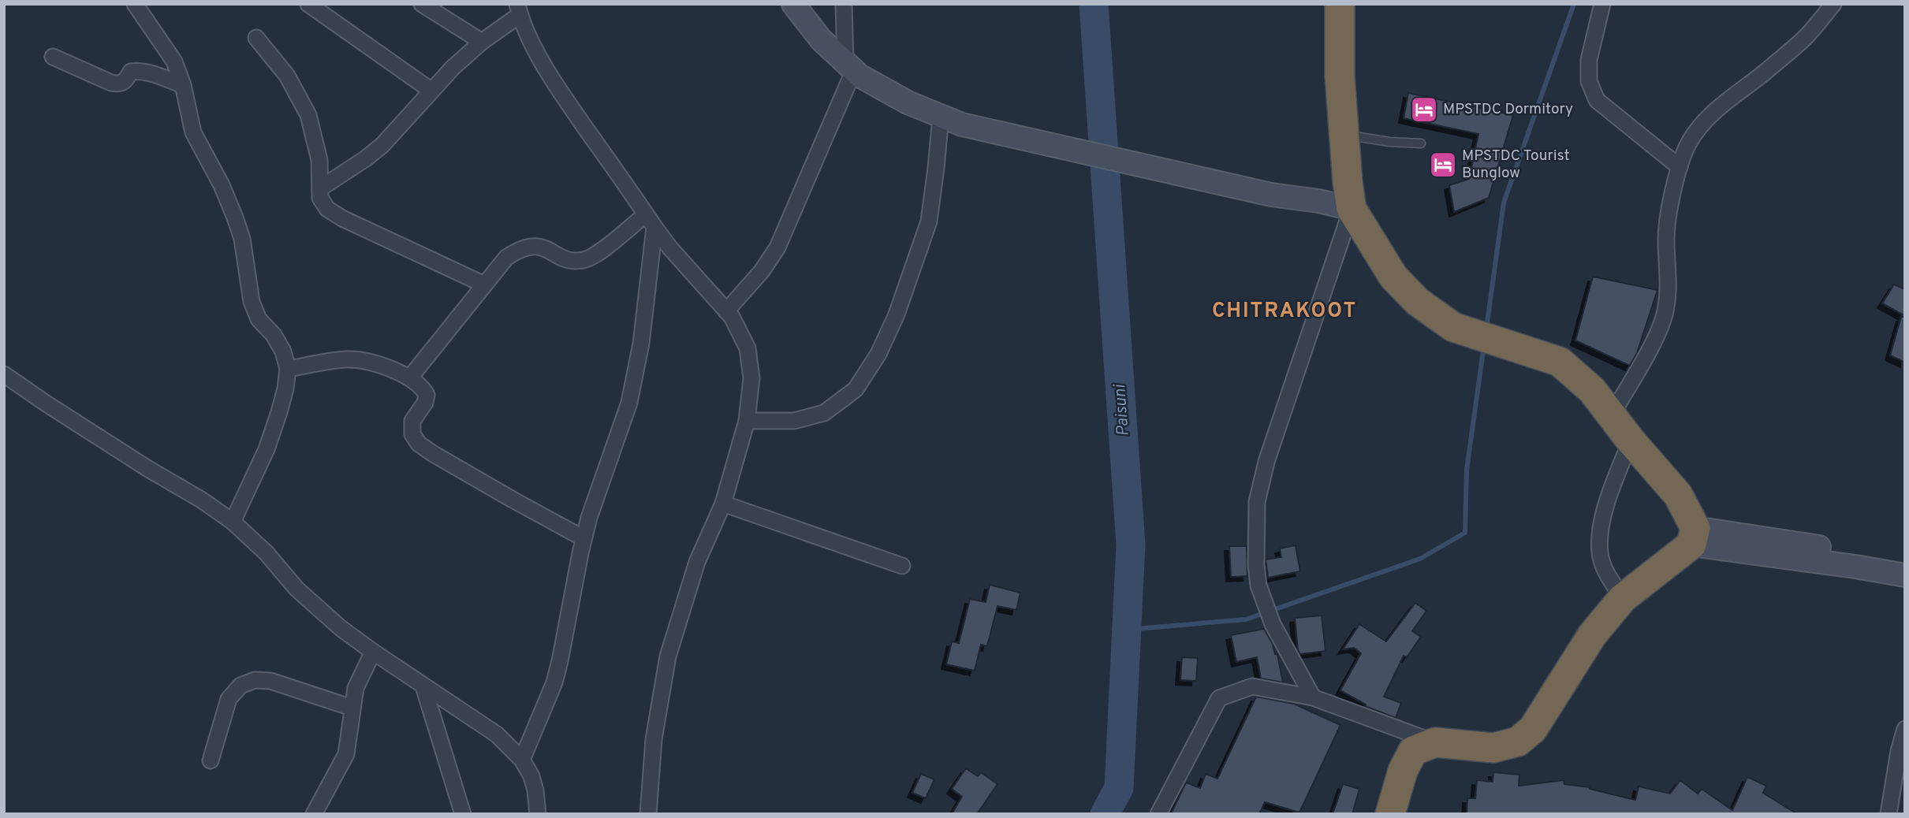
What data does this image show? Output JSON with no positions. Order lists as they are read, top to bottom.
{
  "districts": ["CHITRAKOOT"],
  "water": ["Paisuni"],
  "places": {
    "hotel": ["MPSTDC Dormitory", "MPSTDC Tourist Bunglow"]
  }
}
